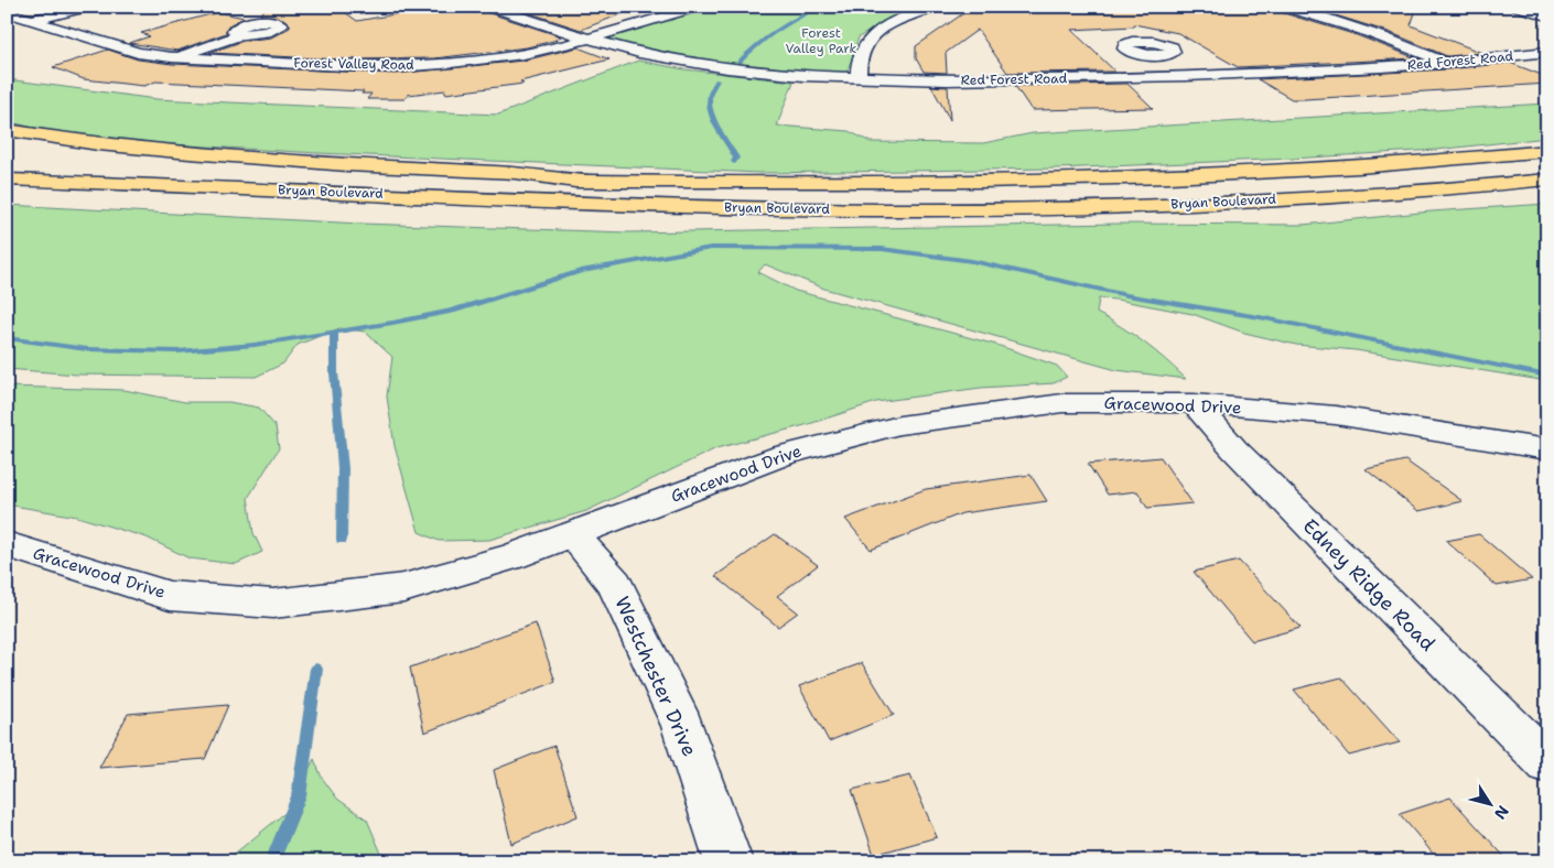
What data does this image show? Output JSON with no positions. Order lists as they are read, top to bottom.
{
  "streets": {
    "highway": ["Bryan Boulevard"],
    "street": [
      "Red Forest Road",
      "Forest Valley Road",
      "Gracewood Drive",
      "Edney Ridge Road",
      "Westchester Drive"
    ]
  },
  "crossings": [
    ["Red Forest Road", "Forest Valley Road"],
    ["Gracewood Drive", "Edney Ridge Road"],
    ["Gracewood Drive", "Westchester Drive"]
  ],
  "parks": ["Forest Valley Park"],
  "north": "bottom right"
}
